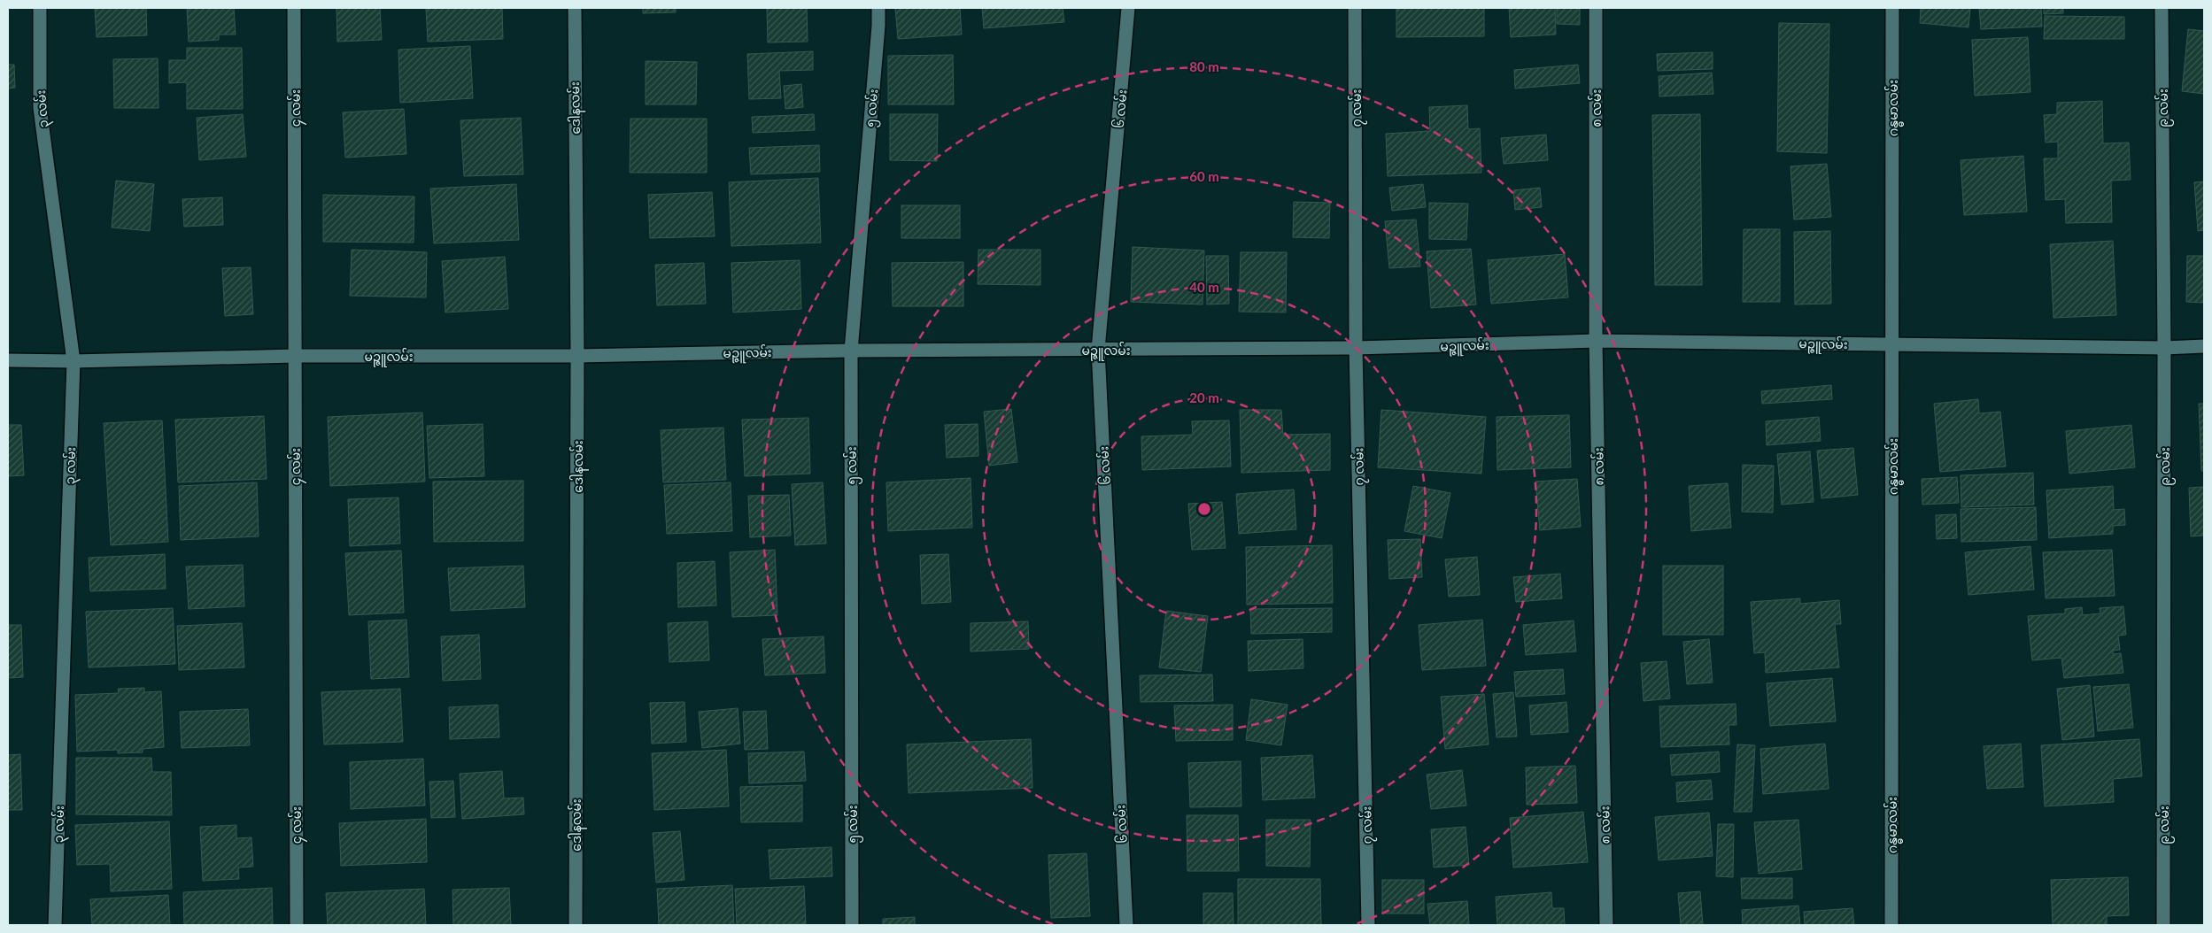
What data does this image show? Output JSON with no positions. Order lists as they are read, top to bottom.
{
  "streets": {
    "street": [
      "၄ လမ်း",
      "ဒေါနလမ်း",
      "၅ လမ်း",
      "၇ လမ်း",
      "၈ လမ်း",
      "ဂန္ဓမာလမ်း",
      "၉ လမ်း",
      "၃ လမ်း",
      "၆ လမ်း",
      "မဉ္ဇူလမ်း"
    ]
  },
  "crossings": [
    ["၄ လမ်း", "မဉ္ဇူလမ်း"],
    ["ဒေါနလမ်း", "မဉ္ဇူလမ်း"],
    ["၅ လမ်း", "မဉ္ဇူလမ်း"],
    ["၇ လမ်း", "မဉ္ဇူလမ်း"],
    ["၈ လမ်း", "မဉ္ဇူလမ်း"],
    ["ဂန္ဓမာလမ်း", "မဉ္ဇူလမ်း"],
    ["၉ လမ်း", "မဉ္ဇူလမ်း"],
    ["၃ လမ်း", "မဉ္ဇူလမ်း"],
    ["၆ လမ်း", "မဉ္ဇူလမ်း"]
  ],
  "rings": [
    "80 m",
    "60 m",
    "40 m",
    "20 m"
  ]
}
